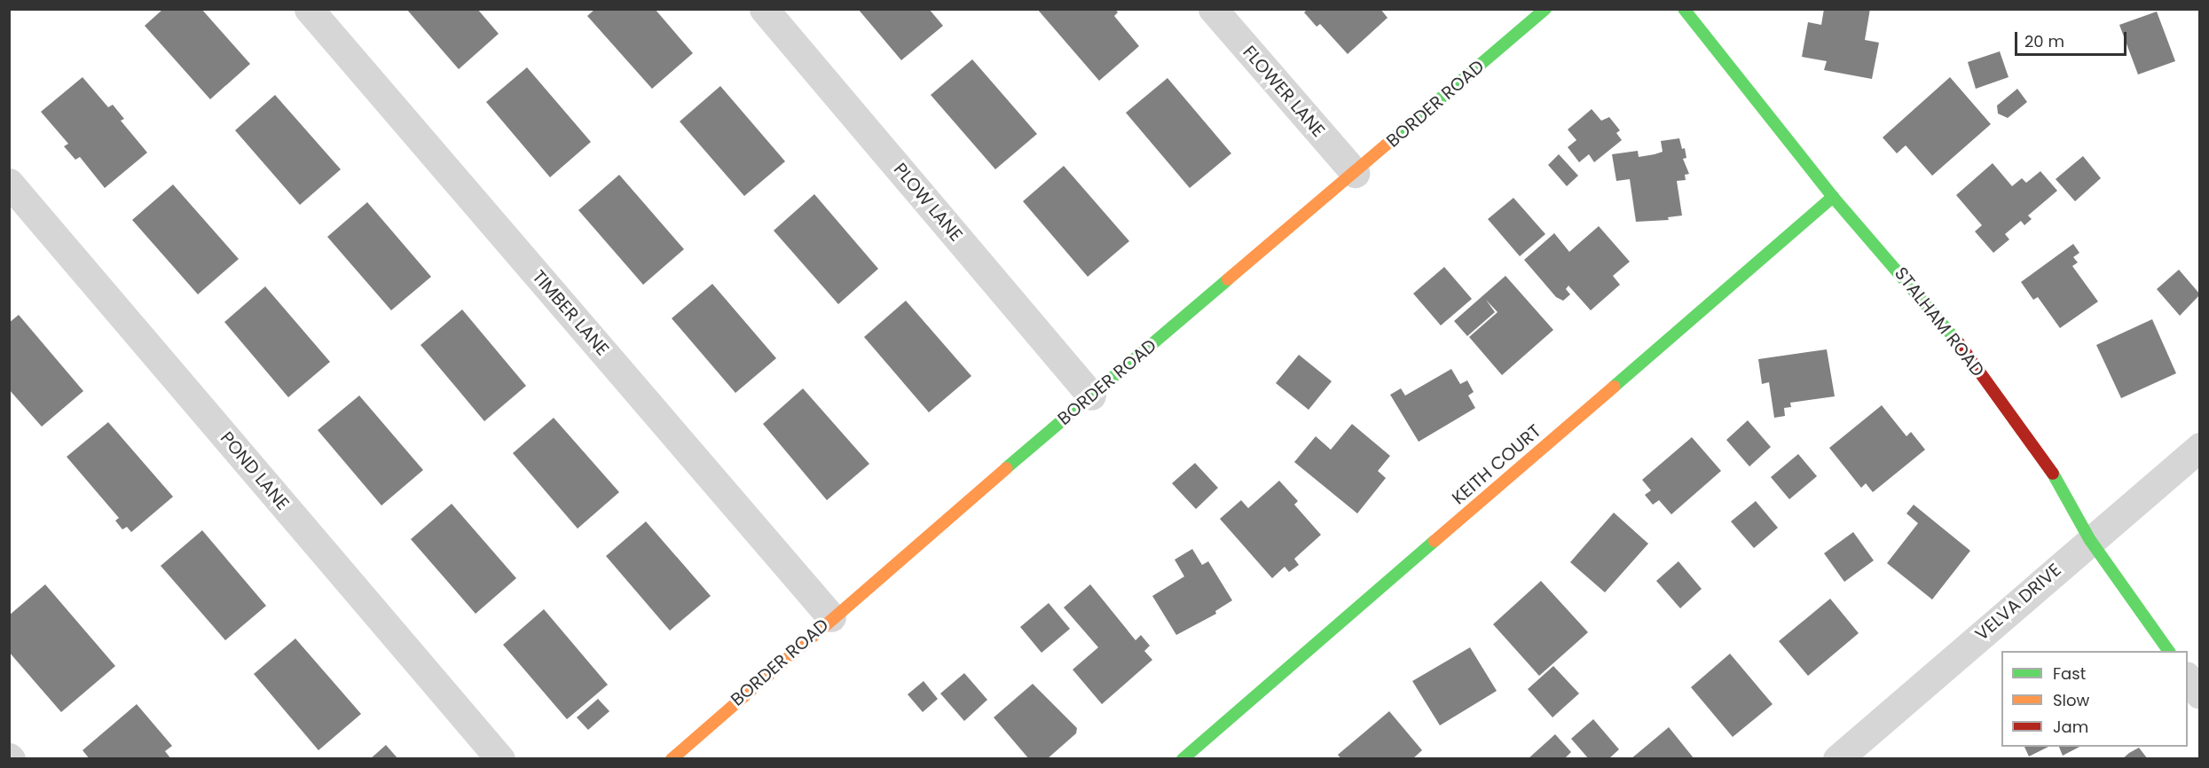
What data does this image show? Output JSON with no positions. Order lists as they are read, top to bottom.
{
  "streets": {
    "street": [
      "FLOWER LANE",
      "BORDER ROAD",
      "PLOW LANE",
      "TIMBER LANE",
      "STALHAM ROAD",
      "KEITH COURT",
      "POND LANE",
      "VELVA DRIVE"
    ]
  },
  "crossings": [
    ["FLOWER LANE", "BORDER ROAD"],
    ["BORDER ROAD", "PLOW LANE"],
    ["BORDER ROAD", "TIMBER LANE"],
    ["STALHAM ROAD", "KEITH COURT"],
    ["STALHAM ROAD", "VELVA DRIVE"]
  ],
  "legend": ["Fast", "Slow", "Jam"],
  "scale_bar": "20 m"
}
